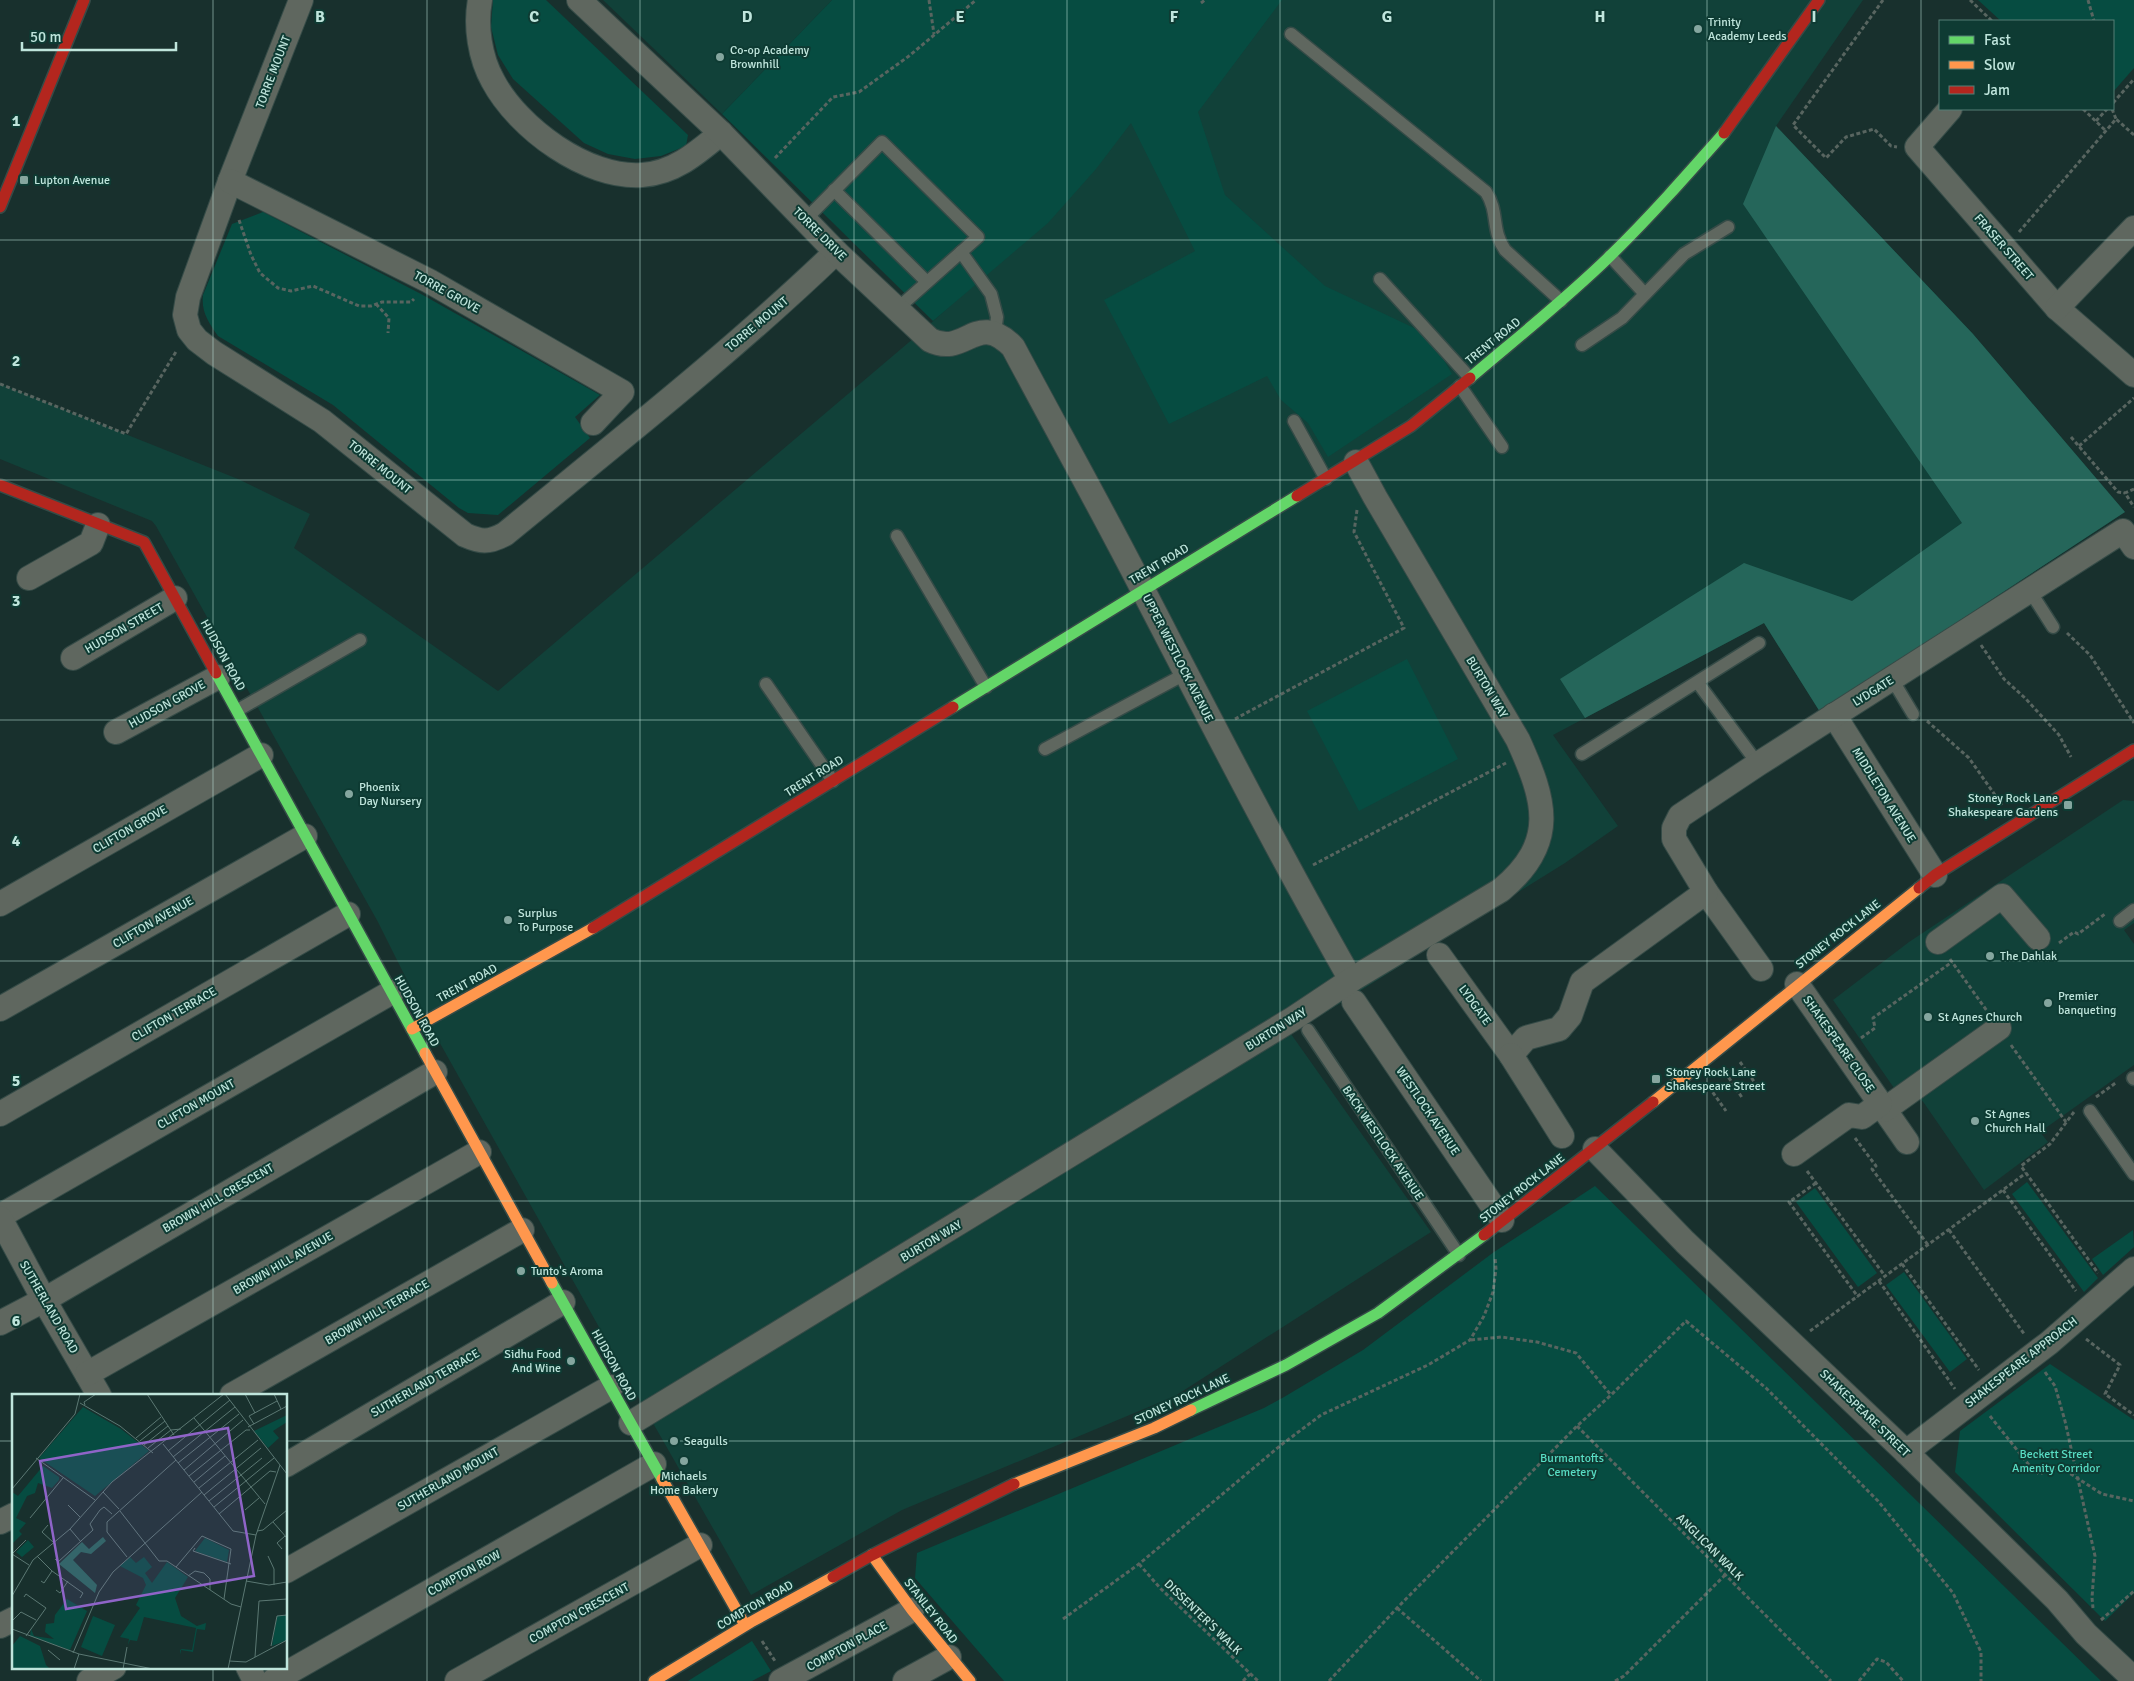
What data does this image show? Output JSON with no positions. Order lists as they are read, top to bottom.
{
  "streets": {
    "street": [
      "TORRE MOUNT",
      "TORRE DRIVE",
      "FRASER STREET",
      "TORRE GROVE",
      "TRENT ROAD",
      "HUDSON STREET",
      "HUDSON ROAD",
      "UPPER WESTLOCK AVENUE",
      "BURTON WAY",
      "LYDGATE",
      "HUDSON GROVE",
      "MIDDLETON AVENUE",
      "CLIFTON GROVE",
      "CLIFTON AVENUE",
      "STONEY ROCK LANE",
      "CLIFTON TERRACE",
      "SHAKESPEARE CLOSE",
      "CLIFTON MOUNT",
      "WESTLOCK AVENUE",
      "BROWN HILL CRESCENT",
      "BROWN HILL AVENUE",
      "SUTHERLAND ROAD",
      "BROWN HILL TERRACE",
      "SHAKESPEARE APPROACH",
      "SUTHERLAND TERRACE",
      "SHAKESPEARE STREET",
      "SUTHERLAND MOUNT",
      "COMPTON ROW",
      "COMPTON ROAD",
      "STANLEY ROAD",
      "COMPTON CRESCENT",
      "COMPTON PLACE"
    ],
    "lane": ["BACK WESTLOCK AVENUE"],
    "path": ["ANGLICAN WALK", "DISSENTER'S WALK"]
  },
  "crossings": [
    ["TORRE MOUNT", "TORRE DRIVE"],
    ["TORRE MOUNT", "TORRE GROVE"],
    ["TORRE DRIVE", "UPPER WESTLOCK AVENUE"],
    ["TRENT ROAD", "HUDSON ROAD"],
    ["TRENT ROAD", "UPPER WESTLOCK AVENUE"],
    ["TRENT ROAD", "BURTON WAY"],
    ["HUDSON STREET", "HUDSON ROAD"],
    ["HUDSON ROAD", "BURTON WAY"],
    ["HUDSON ROAD", "HUDSON GROVE"],
    ["HUDSON ROAD", "CLIFTON GROVE"],
    ["HUDSON ROAD", "CLIFTON AVENUE"],
    ["HUDSON ROAD", "CLIFTON TERRACE"],
    ["HUDSON ROAD", "CLIFTON MOUNT"],
    ["HUDSON ROAD", "BROWN HILL CRESCENT"],
    ["HUDSON ROAD", "BROWN HILL AVENUE"],
    ["HUDSON ROAD", "BROWN HILL TERRACE"],
    ["HUDSON ROAD", "SUTHERLAND TERRACE"],
    ["HUDSON ROAD", "SUTHERLAND MOUNT"],
    ["HUDSON ROAD", "COMPTON ROW"],
    ["HUDSON ROAD", "COMPTON ROAD"],
    ["HUDSON ROAD", "COMPTON CRESCENT"],
    ["UPPER WESTLOCK AVENUE", "BURTON WAY"],
    ["UPPER WESTLOCK AVENUE", "WESTLOCK AVENUE"],
    ["BURTON WAY", "WESTLOCK AVENUE"],
    ["LYDGATE", "MIDDLETON AVENUE"],
    ["MIDDLETON AVENUE", "STONEY ROCK LANE"],
    ["STONEY ROCK LANE", "SHAKESPEARE CLOSE"],
    ["STONEY ROCK LANE", "WESTLOCK AVENUE"],
    ["STONEY ROCK LANE", "BACK WESTLOCK AVENUE"],
    ["STONEY ROCK LANE", "SHAKESPEARE STREET"],
    ["STONEY ROCK LANE", "COMPTON ROAD"],
    ["STONEY ROCK LANE", "STANLEY ROAD"],
    ["CLIFTON MOUNT", "SUTHERLAND ROAD"],
    ["BROWN HILL CRESCENT", "SUTHERLAND ROAD"],
    ["BROWN HILL AVENUE", "SUTHERLAND ROAD"],
    ["SHAKESPEARE APPROACH", "SHAKESPEARE STREET"],
    ["COMPTON ROAD", "STANLEY ROAD"],
    ["STANLEY ROAD", "COMPTON PLACE"]
  ],
  "parks": ["Beckett Street Amenity Corridor", "Burmantofts Cemetery"],
  "places": {
    "other": [
      "Trinity Academy Leeds",
      "Co-op Academy Brownhill",
      "Phoenix Day Nursery",
      "Surplus To Purpose",
      "The Dahlak",
      "Premier banqueting",
      "St Agnes Church",
      "St Agnes Church Hall",
      "Tunto's Aroma",
      "Sidhu Food And Wine",
      "Seagulls",
      "Michaels Home Bakery"
    ],
    "transit": ["Lupton Avenue", "Stoney Rock Lane Shakespeare Gardens", "Stoney Rock Lane Shakespeare Street"]
  },
  "legend": ["Fast", "Slow", "Jam"],
  "scale_bar": "50 m",
  "grid": {
    "columns": [
      "B",
      "C",
      "D",
      "E",
      "F",
      "G",
      "H",
      "I"
    ],
    "rows": [
      "1",
      "2",
      "3",
      "4",
      "5",
      "6"
    ]
  }
}
